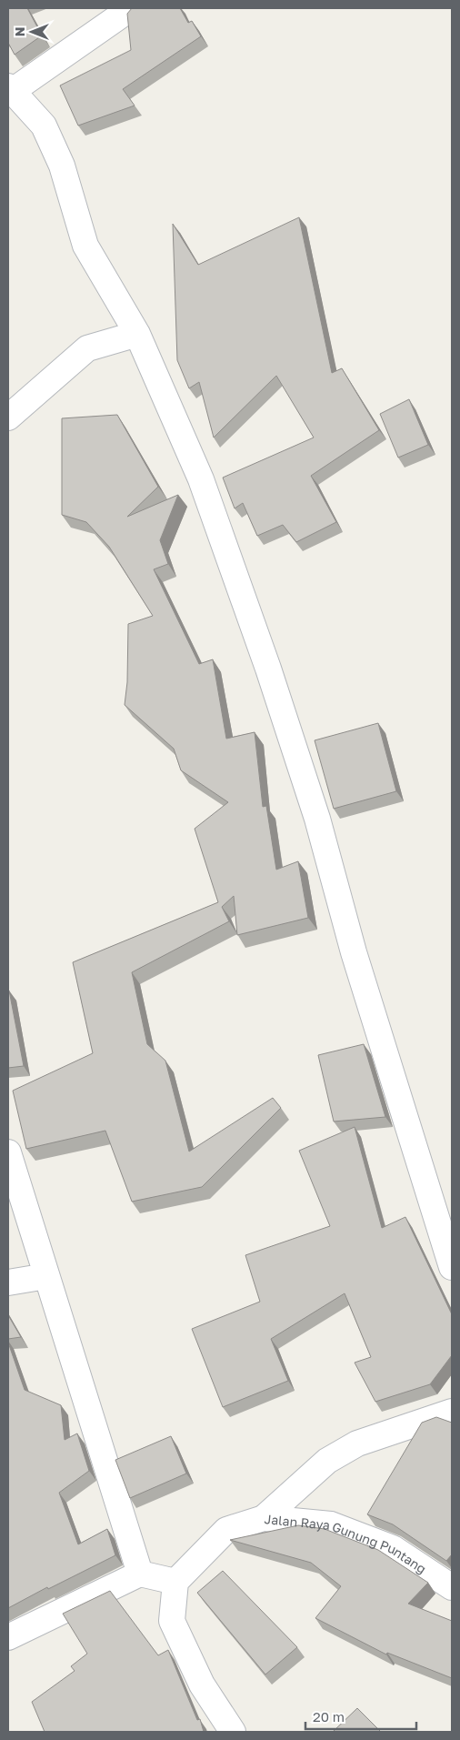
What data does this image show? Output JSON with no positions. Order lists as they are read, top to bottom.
{
  "streets": {
    "street": ["Jalan Raya Gunung Puntang"]
  },
  "scale_bar": "20 m",
  "north": "left"
}
